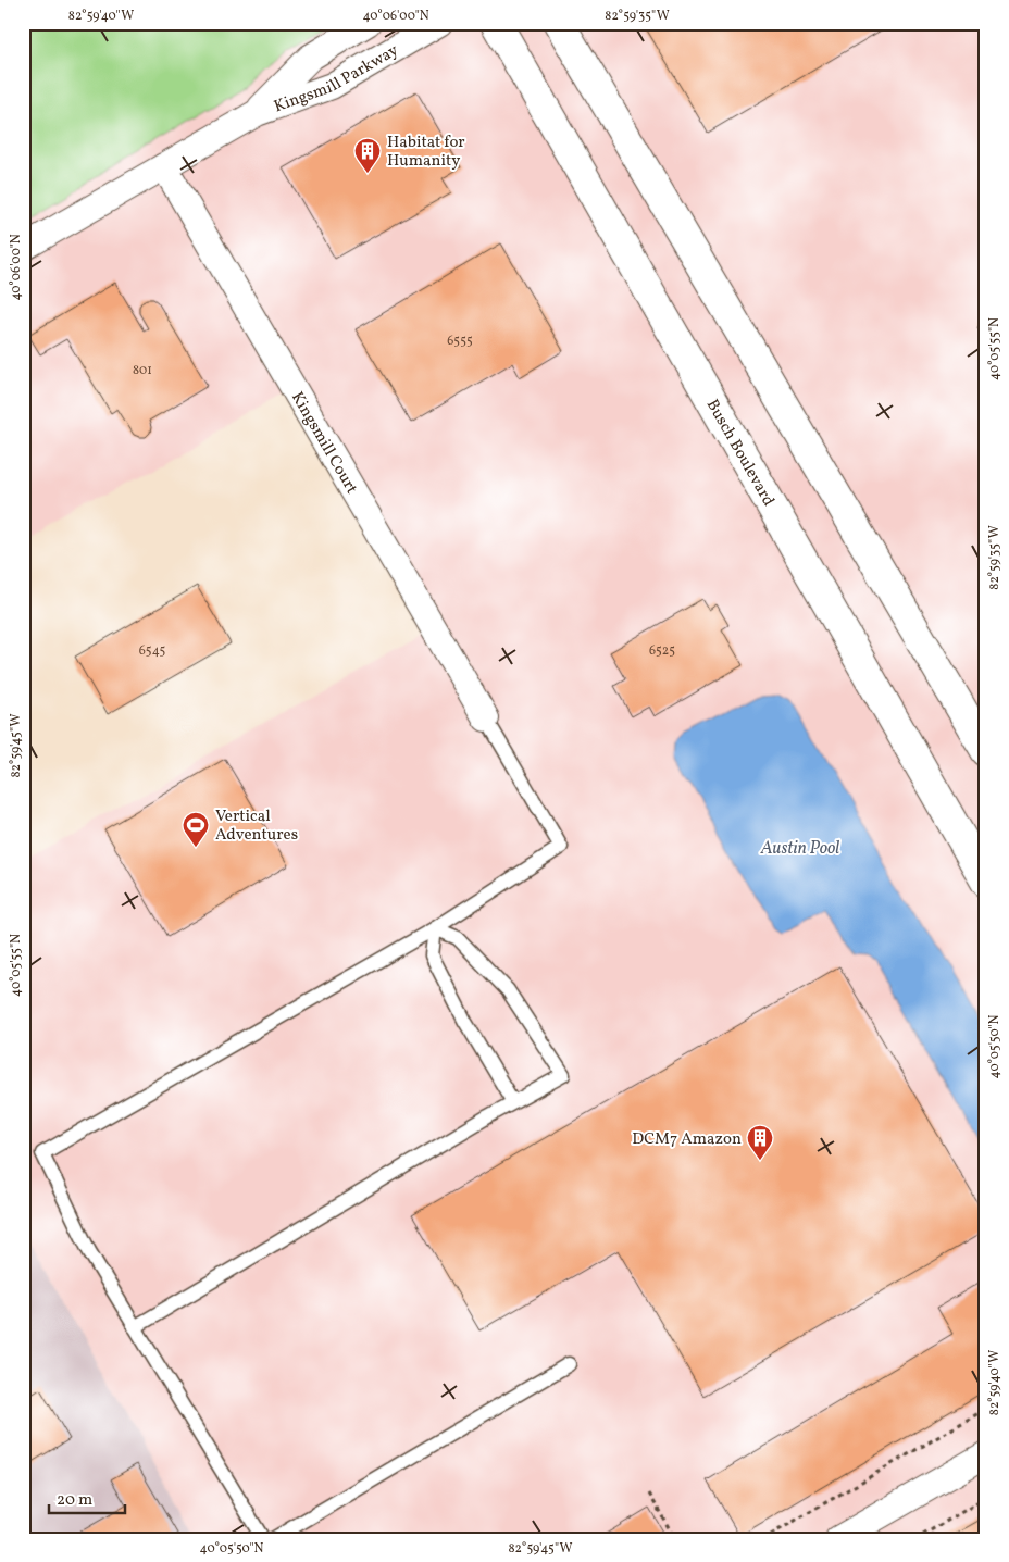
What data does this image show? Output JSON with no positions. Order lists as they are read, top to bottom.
{
  "streets": {
    "main road": ["Busch Boulevard"],
    "street": ["Kingsmill Parkway", "Kingsmill Court"]
  },
  "crossings": [
    ["Kingsmill Parkway", "Kingsmill Court"]
  ],
  "water": ["Austin Pool"],
  "places": {
    "building": ["Habitat for Humanity", "DCM7 Amazon"],
    "sports": ["Vertical Adventures"]
  },
  "house_numbers": [
    "6555",
    "801",
    "6545",
    "6525"
  ],
  "scale_bar": "20 m",
  "coordinates": [
    "82°59'40\"W",
    "40°06'00\"N",
    "82°59'35\"W",
    "40°05'55\"N",
    "82°59'45\"W",
    "40°05'50\"N"
  ]
}
